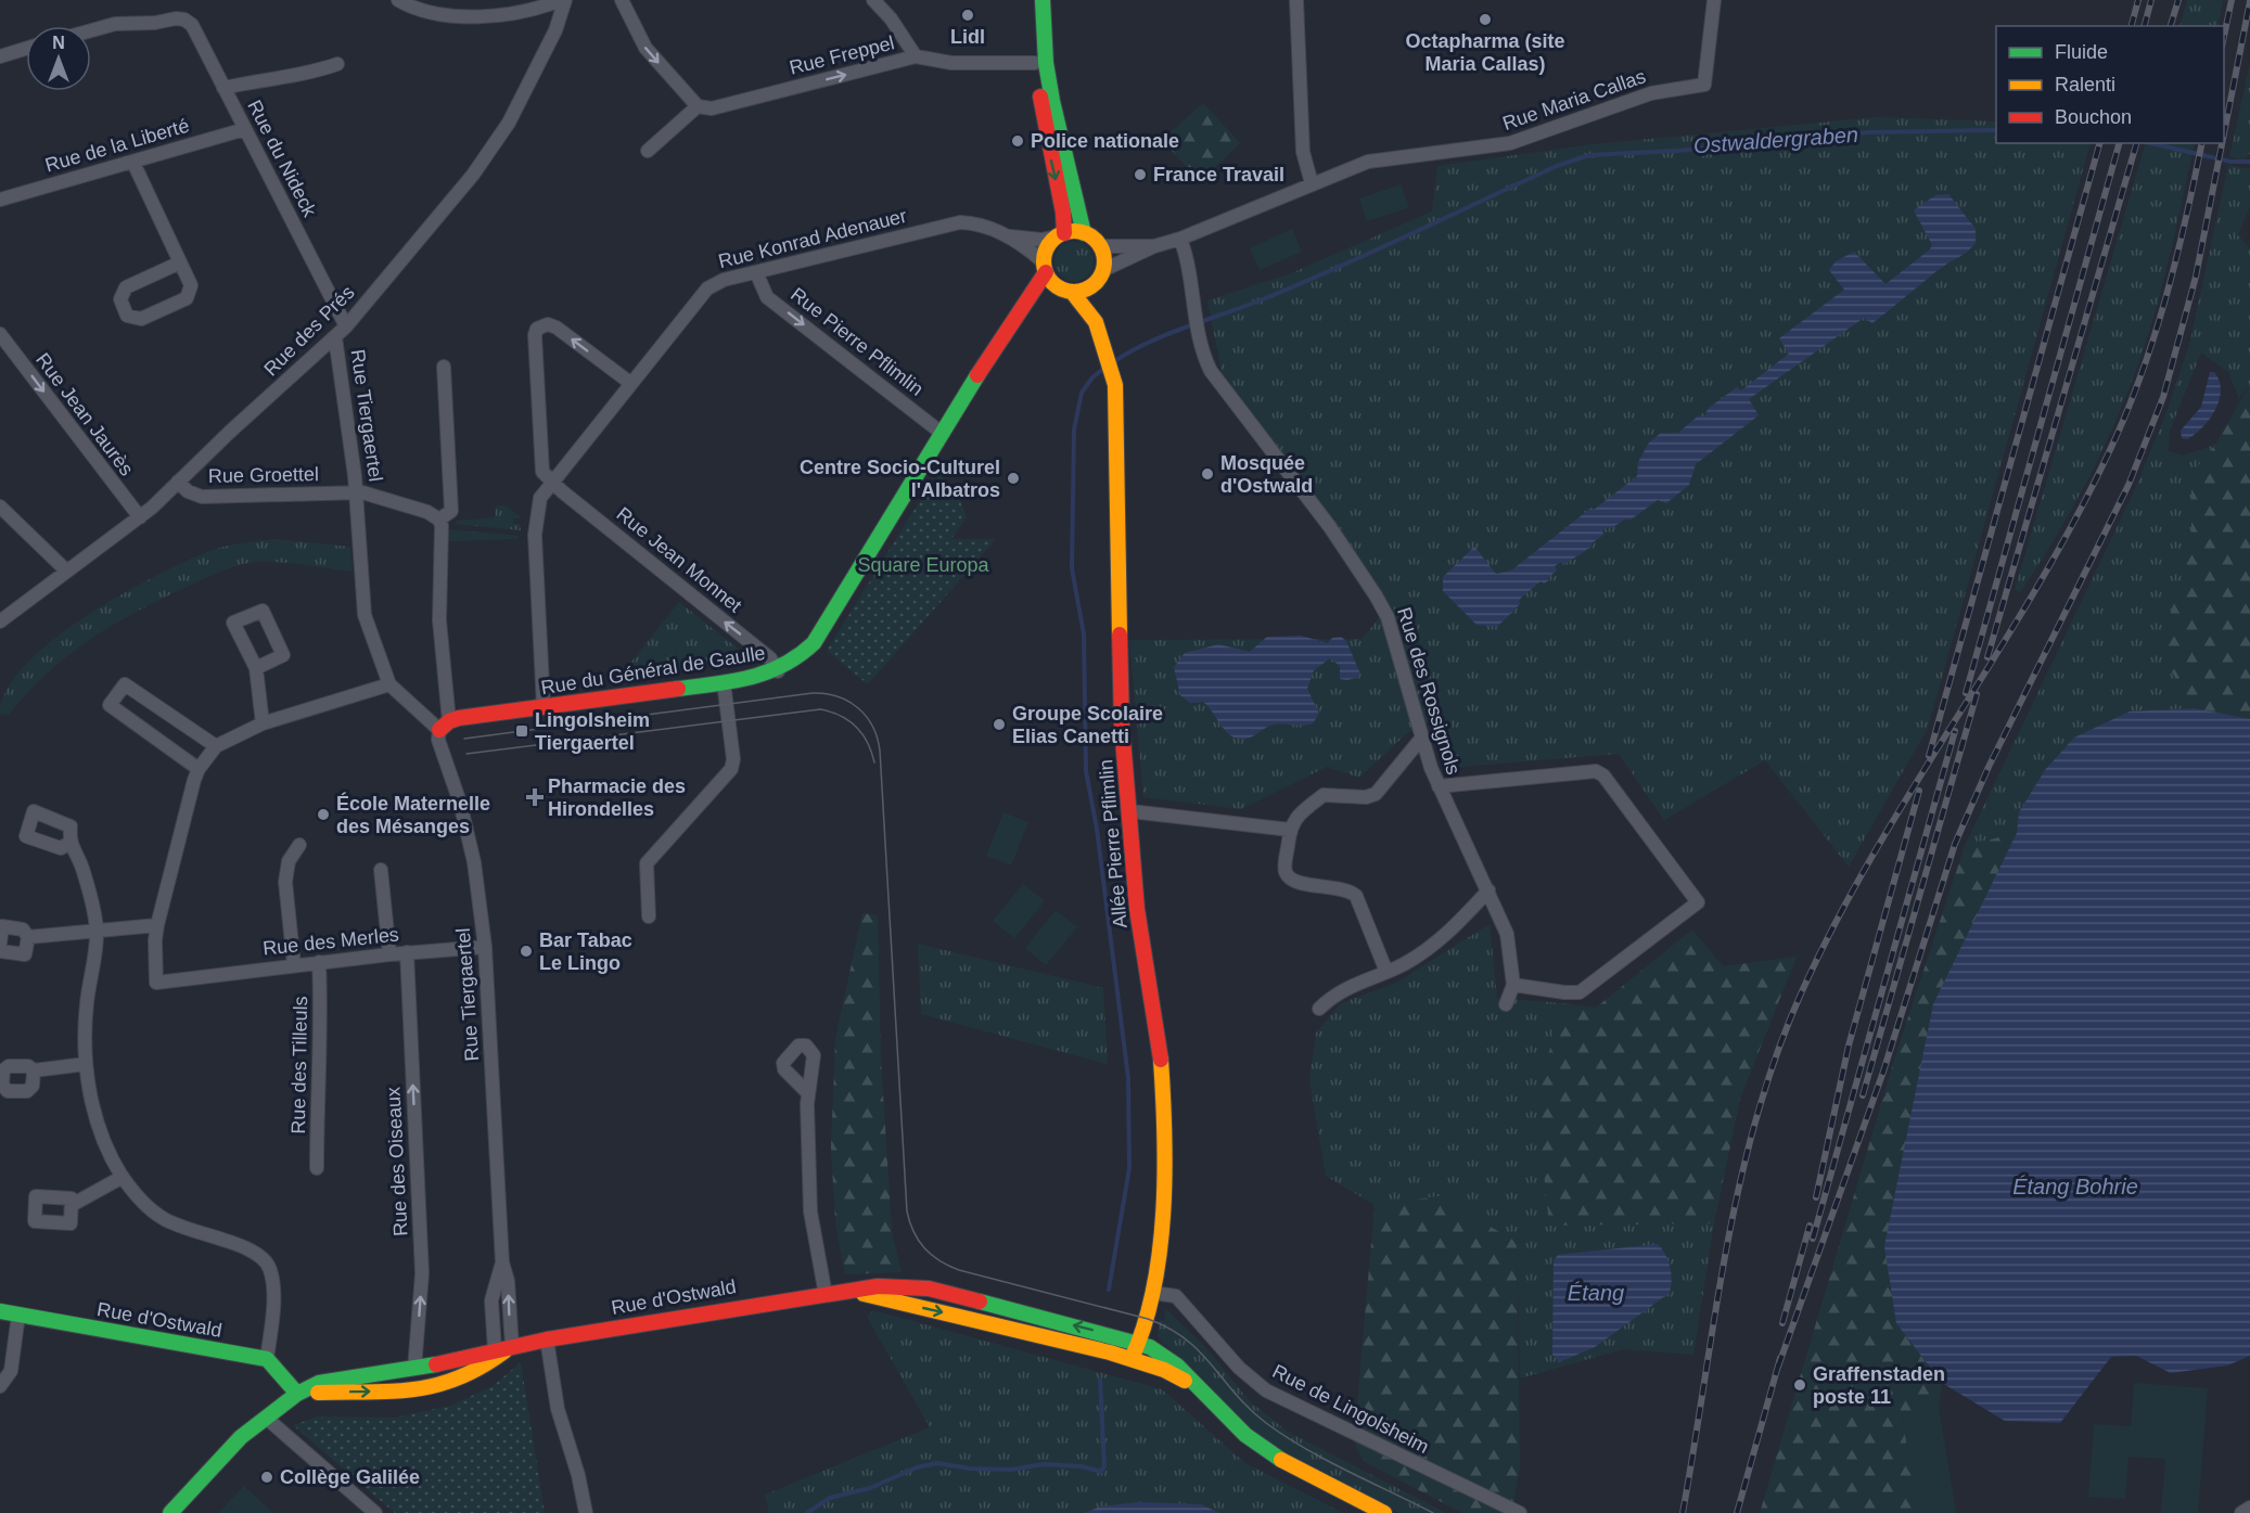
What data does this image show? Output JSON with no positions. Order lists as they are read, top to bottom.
{
  "streets": {
    "street": [
      "Rue Freppel",
      "Rue Maria Callas",
      "Rue de la Liberté",
      "Rue du Nideck",
      "Rue Konrad Adenauer",
      "Rue des Prés",
      "Rue Pierre Pflimlin",
      "Rue Jean Jaurès",
      "Rue Tiergaertel",
      "Rue Groettel",
      "Rue Jean Monnet",
      "Rue du Général de Gaulle",
      "Rue des Rossignols",
      "Allée Pierre Pflimlin",
      "Rue des Merles",
      "Rue des Tilleuls",
      "Rue des Oiseaux",
      "Rue d'Ostwald",
      "Rue de Lingolsheim"
    ]
  },
  "crossings": [
    ["Rue Maria Callas", "Rue Konrad Adenauer"],
    ["Rue Maria Callas", "Rue du Général de Gaulle"],
    ["Rue Maria Callas", "Rue des Rossignols"],
    ["Rue Maria Callas", "Allée Pierre Pflimlin"],
    ["Rue de la Liberté", "Rue du Nideck"],
    ["Rue du Nideck", "Rue des Prés"],
    ["Rue Konrad Adenauer", "Rue Pierre Pflimlin"],
    ["Rue Konrad Adenauer", "Rue Jean Monnet"],
    ["Rue Konrad Adenauer", "Rue du Général de Gaulle"],
    ["Rue Konrad Adenauer", "Allée Pierre Pflimlin"],
    ["Rue des Prés", "Rue Jean Jaurès"],
    ["Rue des Prés", "Rue Tiergaertel"],
    ["Rue des Prés", "Rue Groettel"],
    ["Rue Pierre Pflimlin", "Rue du Général de Gaulle"],
    ["Rue Tiergaertel", "Rue Groettel"],
    ["Rue Tiergaertel", "Rue du Général de Gaulle"],
    ["Rue Tiergaertel", "Rue des Merles"],
    ["Rue Tiergaertel", "Rue d'Ostwald"],
    ["Rue Jean Monnet", "Rue du Général de Gaulle"],
    ["Rue du Général de Gaulle", "Allée Pierre Pflimlin"],
    ["Allée Pierre Pflimlin", "Rue d'Ostwald"],
    ["Allée Pierre Pflimlin", "Rue de Lingolsheim"],
    ["Rue des Merles", "Rue des Tilleuls"],
    ["Rue des Merles", "Rue des Oiseaux"],
    ["Rue des Oiseaux", "Rue d'Ostwald"]
  ],
  "one_way": [
    "Rue Freppel",
    "Rue Pierre Pflimlin",
    "Rue Jean Monnet",
    "Rue des Oiseaux"
  ],
  "water": ["Ostwaldergraben", "Étang Bohrie", "Étang"],
  "parks": ["Square Europa"],
  "places": {
    "other": [
      "Lidl",
      "Octapharma (site Maria Callas)",
      "Police nationale",
      "France Travail",
      "Mosquée d'Ostwald",
      "Centre Socio-Culturel l'Albatros",
      "Groupe Scolaire Elias Canetti",
      "École Maternelle des Mésanges",
      "Bar Tabac Le Lingo",
      "Graffenstaden poste 11",
      "Collège Galilée"
    ],
    "transit": ["Lingolsheim Tiergaertel"],
    "health": ["Pharmacie des Hirondelles"]
  },
  "legend": ["Fluide", "Ralenti", "Bouchon"],
  "north": "top"
}
